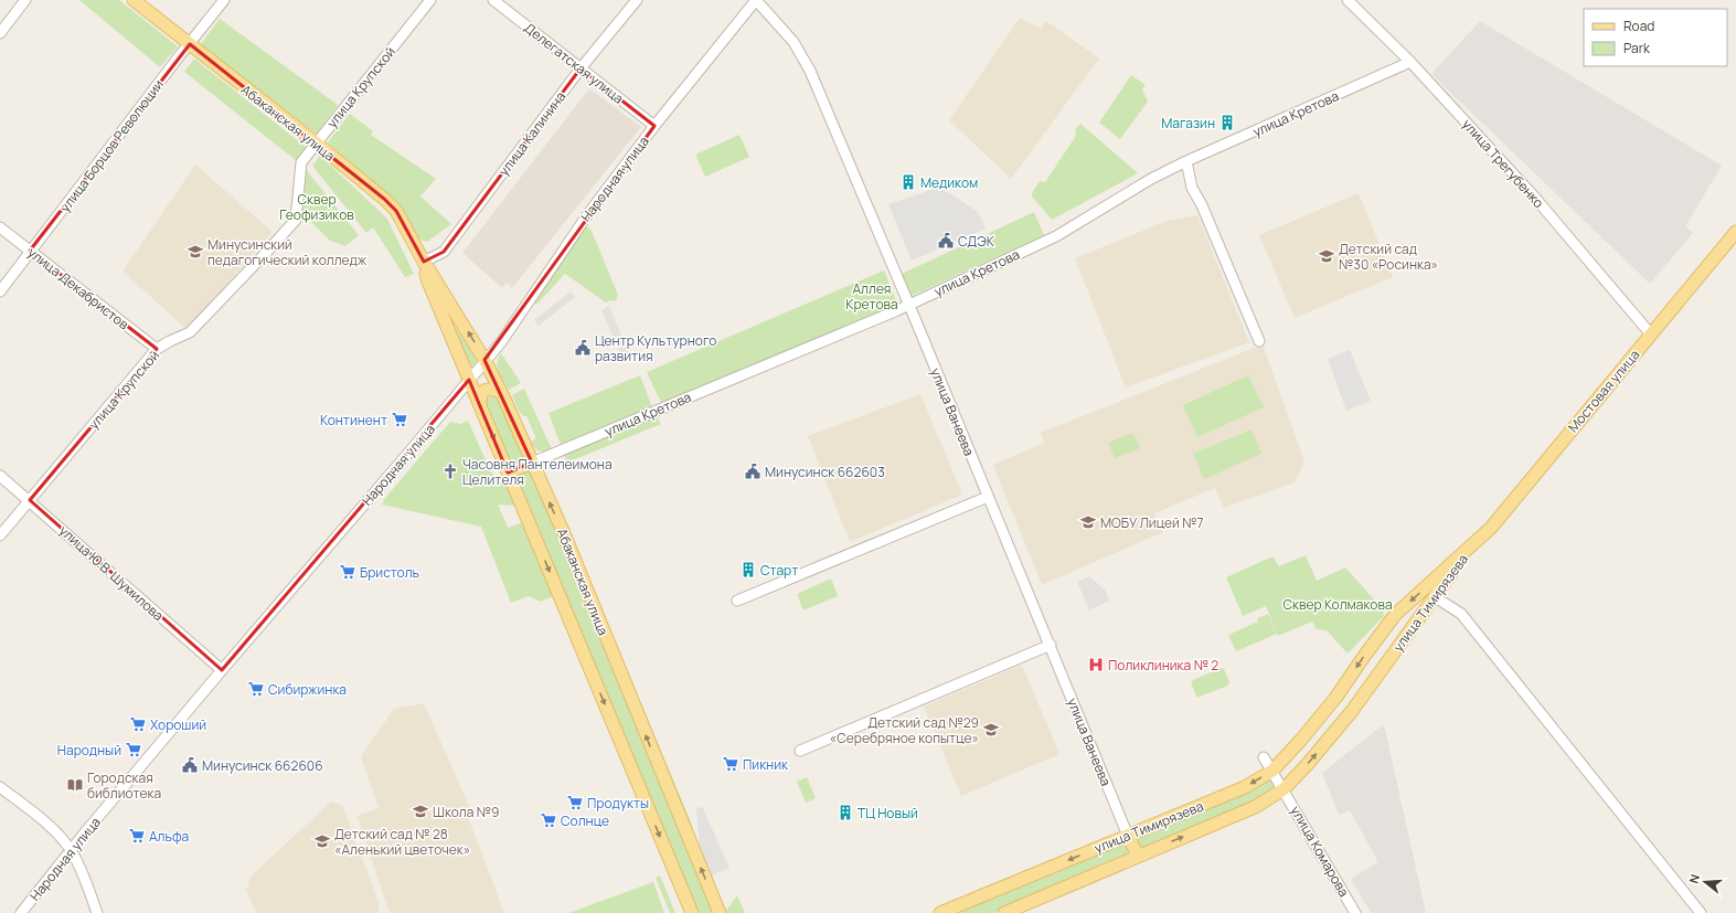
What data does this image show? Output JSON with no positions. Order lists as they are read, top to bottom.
{
  "streets": {
    "main road": ["Абаканская улица", "Мостовая улица", "улица Тимирязева"],
    "street": [
      "Делегатская улица",
      "улица Крупской",
      "улица Кретова",
      "улица Калинина",
      "улица Борцов Революции",
      "улица Трегубенко",
      "Народная улица",
      "улица Декабристов",
      "улица Ванеева",
      "улица Ю.В. Шумилова",
      "улица Комарова"
    ]
  },
  "crossings": [
    ["Делегатская улица", "улица Калинина"],
    ["Делегатская улица", "Народная улица"],
    ["улица Крупской", "Абаканская улица"],
    ["улица Крупской", "улица Декабристов"],
    ["улица Крупской", "улица Ю.В. Шумилова"],
    ["улица Кретова", "Абаканская улица"],
    ["улица Кретова", "улица Трегубенко"],
    ["улица Кретова", "улица Ванеева"],
    ["Абаканская улица", "улица Калинина"],
    ["Абаканская улица", "улица Борцов Революции"],
    ["Абаканская улица", "Народная улица"],
    ["улица Борцов Революции", "улица Декабристов"],
    ["улица Трегубенко", "Мостовая улица"],
    ["Народная улица", "улица Ванеева"],
    ["Народная улица", "улица Ю.В. Шумилова"],
    ["Мостовая улица", "улица Тимирязева"],
    ["улица Ванеева", "улица Тимирязева"],
    ["улица Тимирязева", "улица Комарова"]
  ],
  "parks": ["Сквер Геофизиков", "Аллея Кретова", "Сквер Колмакова"],
  "places": {
    "building": [
      "Магазин",
      "Медиком",
      "Старт",
      "ТЦ Новый"
    ],
    "public building": [
      "СДЭК",
      "Центр Культурного развития",
      "Минусинск 662603",
      "Минусинск 662606"
    ],
    "school or university": [
      "Минусинский педагогический колледж",
      "Детский сад №30 «Росинка»",
      "МОБУ Лицей №7",
      "Детский сад №29 «Серебряное копытце»",
      "Школа №9",
      "Детский сад № 28 «Аленький цветочек»"
    ],
    "supermarket": [
      "Континент",
      "Бристоль",
      "Сибиржинка",
      "Хороший",
      "Народный",
      "Пикник",
      "Продукты",
      "Солнце",
      "Альфа"
    ],
    "church": ["Часовня Пантелеимона Целителя"],
    "hospital": ["Поликлиника № 2"],
    "library": ["Городская библиотека"]
  },
  "legend": ["Road", "Park"],
  "north": "left"
}
